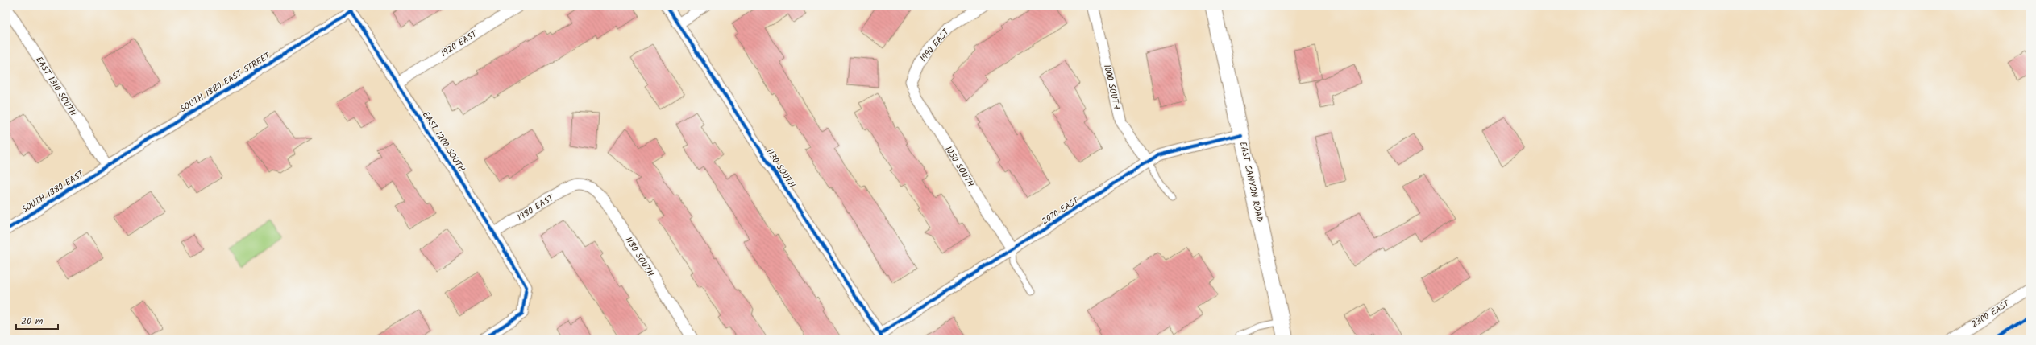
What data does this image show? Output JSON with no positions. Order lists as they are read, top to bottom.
{
  "streets": {
    "main road": ["EAST CANYON ROAD"],
    "street": [
      "1920 EAST",
      "1990 EAST",
      "SOUTH 1880 EAST STREET",
      "EAST 1310 SOUTH",
      "1000 SOUTH",
      "EAST 1200 SOUTH",
      "1050 SOUTH",
      "1130 SOUTH",
      "SOUTH 1880 EAST",
      "1980 EAST",
      "2070 EAST",
      "1180 SOUTH",
      "2300 EAST"
    ]
  },
  "crossings": [
    ["1920 EAST", "EAST 1200 SOUTH"],
    ["1990 EAST", "1050 SOUTH"],
    ["SOUTH 1880 EAST STREET", "EAST 1310 SOUTH"],
    ["SOUTH 1880 EAST STREET", "EAST 1200 SOUTH"],
    ["SOUTH 1880 EAST STREET", "SOUTH 1880 EAST"],
    ["EAST 1310 SOUTH", "SOUTH 1880 EAST"],
    ["1000 SOUTH", "2070 EAST"],
    ["EAST 1200 SOUTH", "1980 EAST"],
    ["1050 SOUTH", "2070 EAST"],
    ["1130 SOUTH", "2070 EAST"],
    ["EAST CANYON ROAD", "2070 EAST"],
    ["1980 EAST", "1180 SOUTH"]
  ],
  "scale_bar": "20 m"
}
